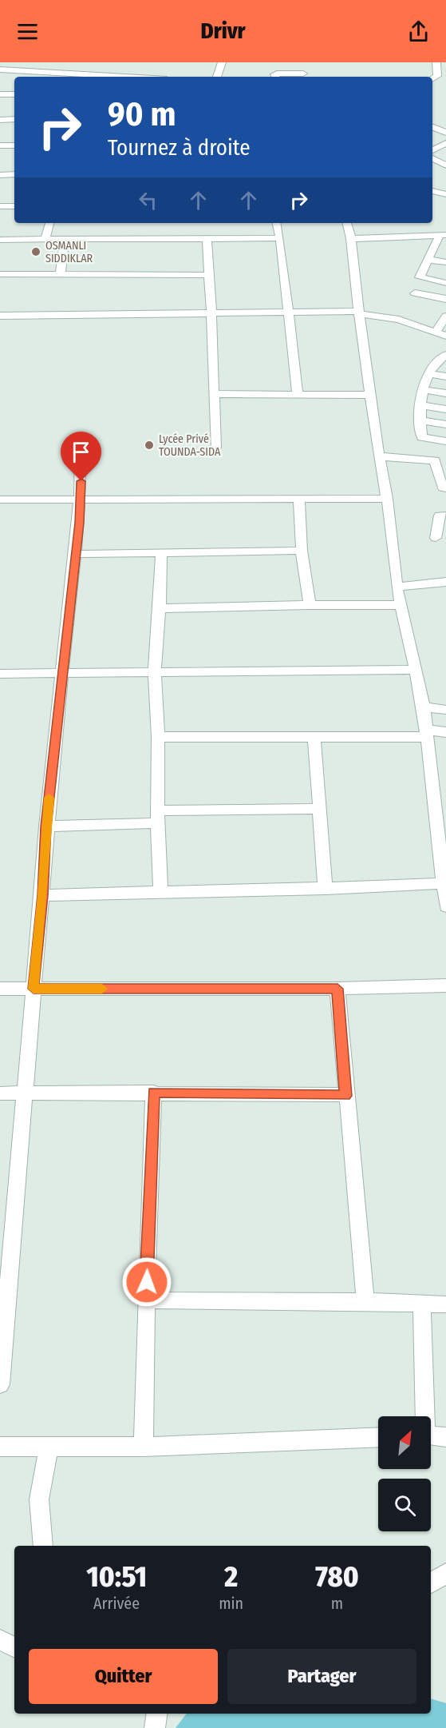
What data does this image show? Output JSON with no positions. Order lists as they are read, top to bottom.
{
  "places": ["OSMANLI SIDDIKLAR", "Lycée Privé TOUNDA-SIDA"],
  "north": "top right",
  "page": {
    "header": "Drivr",
    "turn": ["90 m", "Tournez à droite"],
    "eta": [
      "10:51",
      "Arrivée",
      "2",
      "min",
      "780",
      "m"
    ],
    "buttons": ["Quitter", "Partager"]
  }
}
